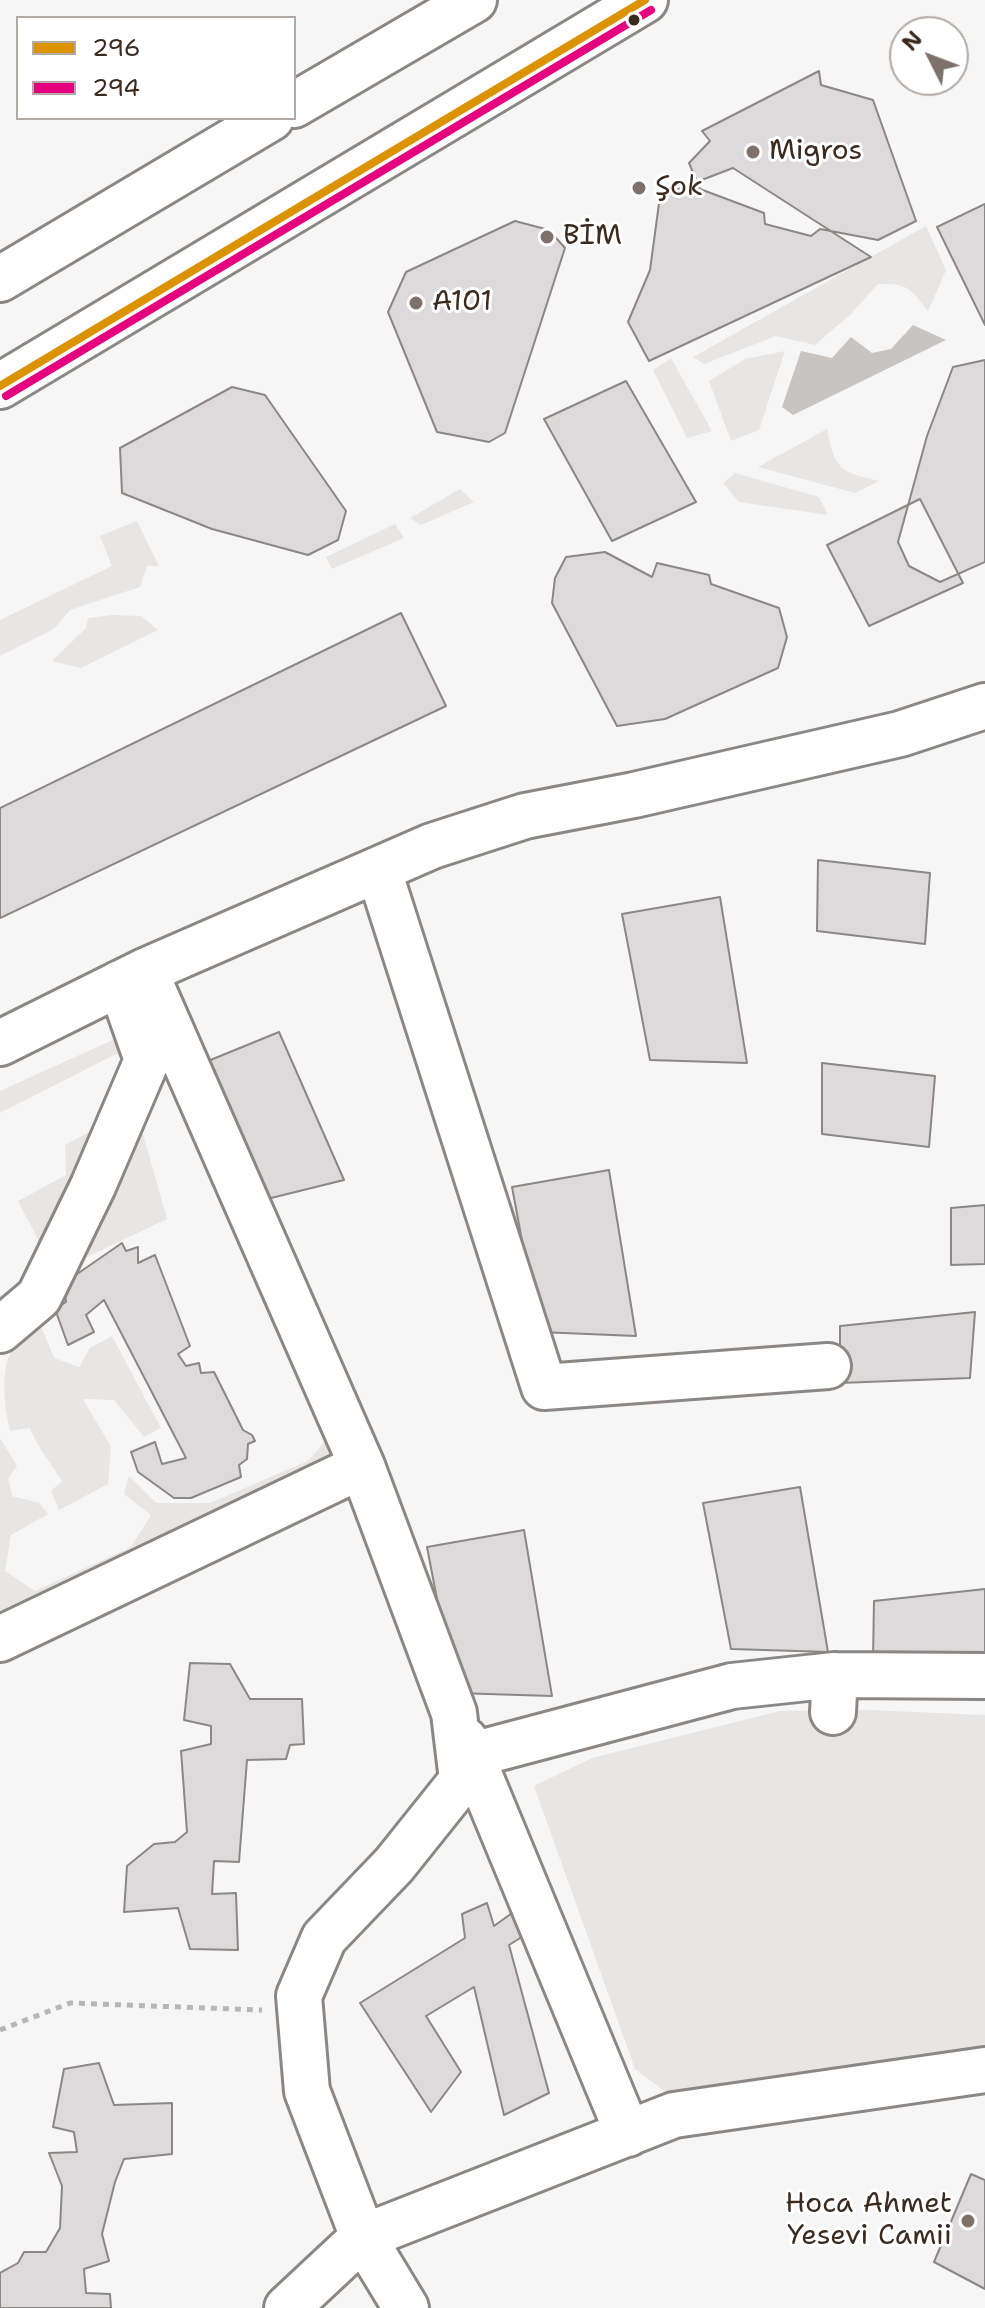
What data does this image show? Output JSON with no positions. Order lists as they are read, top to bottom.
{
  "places": [
    "Migros",
    "Şok",
    "BİM",
    "A101",
    "Hoca Ahmet Yesevi Camii"
  ],
  "lines": ["transit line 296", "transit line 294"],
  "legend": ["296", "294"],
  "north": "top left"
}
